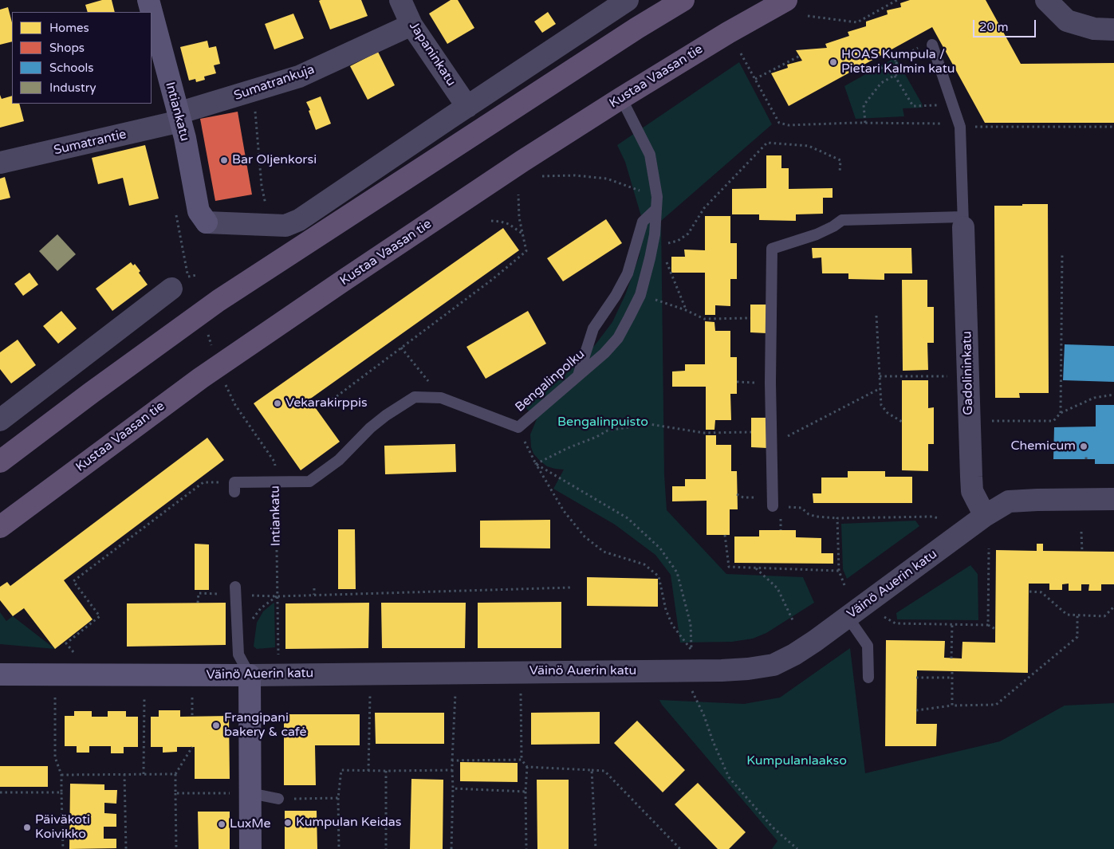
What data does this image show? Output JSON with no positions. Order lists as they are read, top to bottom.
{
  "streets": {
    "main road": ["Kustaa Vaasan tie"],
    "street": [
      "Japaninkatu",
      "Sumatrankuja",
      "Intiankatu",
      "Sumatrantie",
      "Gadolininkatu",
      "Väinö Auerin katu"
    ],
    "lane": ["Bengalinpolku"]
  },
  "crossings": [
    ["Japaninkatu", "Sumatrankuja"],
    ["Japaninkatu", "Intiankatu"],
    ["Kustaa Vaasan tie", "Bengalinpolku"],
    ["Sumatrankuja", "Intiankatu"],
    ["Sumatrankuja", "Sumatrantie"],
    ["Intiankatu", "Sumatrantie"],
    ["Intiankatu", "Bengalinpolku"],
    ["Gadolininkatu", "Väinö Auerin katu"]
  ],
  "parks": ["Bengalinpuisto", "Kumpulanlaakso"],
  "places": [
    "HOAS Kumpula / Pietari Kalmin katu",
    "Bar Oljenkorsi",
    "Vekarakirppis",
    "Chemicum",
    "Frangipani bakery & café",
    "Kumpulan Keidas",
    "LuxMe",
    "Päiväkoti Koivikko"
  ],
  "legend": [
    "Homes",
    "Shops",
    "Schools",
    "Industry"
  ],
  "scale_bar": "20 m"
}
